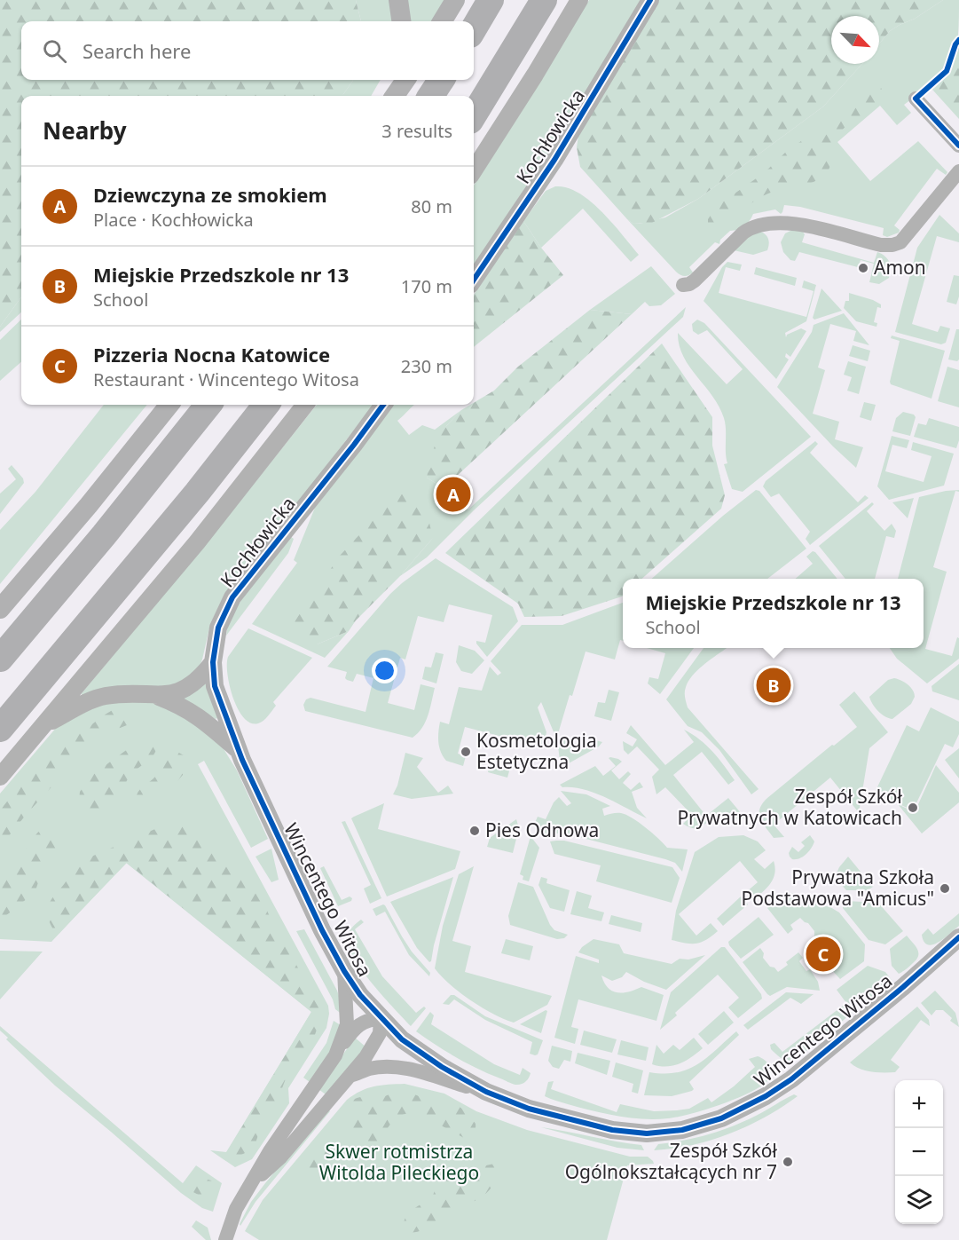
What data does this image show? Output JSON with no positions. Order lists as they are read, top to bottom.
{
  "streets": {
    "street": ["Kochłowicka", "Wincentego Witosa"]
  },
  "crossings": [
    ["Kochłowicka", "Wincentego Witosa"]
  ],
  "parks": ["Skwer rotmistrza Witolda Pileckiego"],
  "places": [
    "Amon",
    "Kosmetologia Estetyczna",
    "Zespół Szkół Prywatnych w Katowicach",
    "Pies Odnowa",
    "Prywatna Szkoła Podstawowa \"Amicus\"",
    "Zespół Szkół Ogólnokształcących nr 7"
  ],
  "north": "bottom right",
  "page": {
    "search": "Search here",
    "heading": ["Nearby", "3 results"],
    "list": [
      {
        "mark": "A",
        "name": "Dziewczyna ze smokiem",
        "note": "Place · Kochłowicka",
        "value": "80 m"
      },
      {
        "mark": "B",
        "name": "Miejskie Przedszkole nr 13",
        "note": "School",
        "value": "170 m"
      },
      {
        "mark": "C",
        "name": "Pizzeria Nocna Katowice",
        "note": "Restaurant · Wincentego Witosa",
        "value": "230 m"
      }
    ],
    "pins": ["A", "B", "C"],
    "popup": ["Miejskie Przedszkole nr 13", "School"],
    "map_buttons": ["+", "−"]
  }
}
